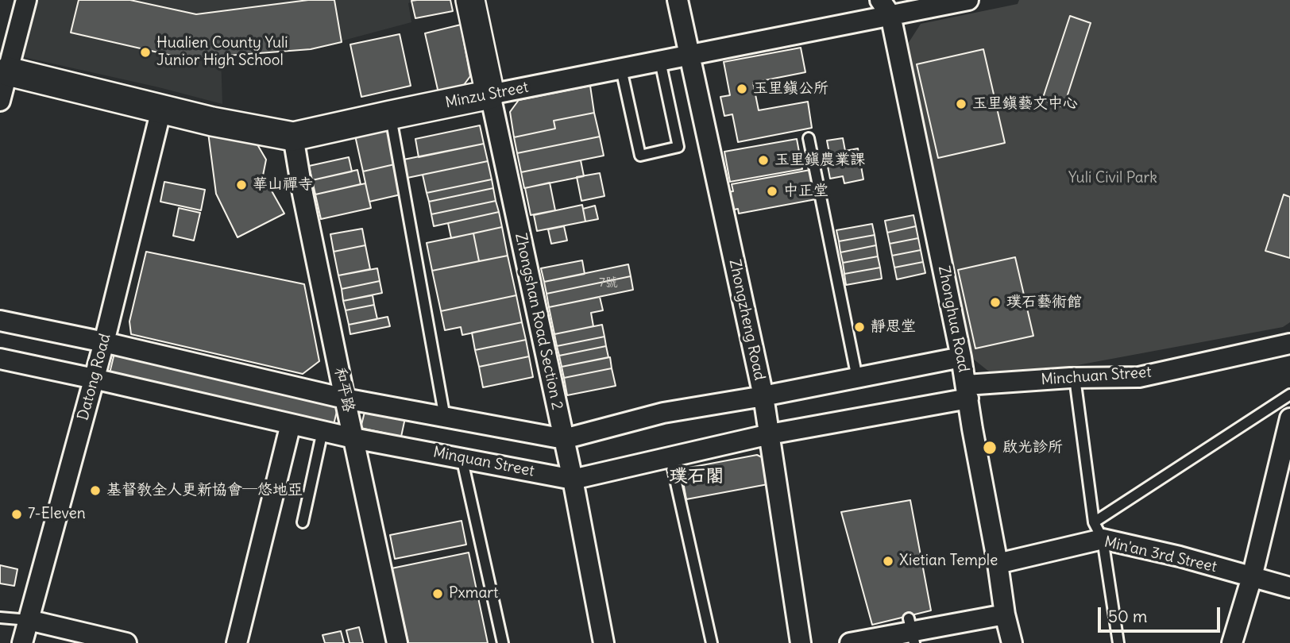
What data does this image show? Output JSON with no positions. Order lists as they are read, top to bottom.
{
  "streets": {
    "street": [
      "Minzu Street",
      "Zhonghua Road",
      "Zhongzheng Road",
      "Zhongshan Road Section 2",
      "Minchuan Street",
      "Datong Road",
      "和平路",
      "Minquan Street",
      "Min'an 3rd Street"
    ]
  },
  "crossings": [
    ["Minzu Street", "Zhonghua Road"],
    ["Minzu Street", "Zhongzheng Road"],
    ["Minzu Street", "Zhongshan Road Section 2"],
    ["Minzu Street", "Datong Road"],
    ["Minzu Street", "和平路"],
    ["Zhonghua Road", "Minchuan Street"],
    ["Zhonghua Road", "Minquan Street"],
    ["Zhonghua Road", "Min'an 3rd Street"],
    ["Zhongzheng Road", "Minquan Street"],
    ["Zhongshan Road Section 2", "Minquan Street"],
    ["Minchuan Street", "Minquan Street"],
    ["Datong Road", "Minquan Street"],
    ["和平路", "Minquan Street"]
  ],
  "districts": ["璞石閣"],
  "parks": ["Yuli Civil Park"],
  "places": [
    "Hualien County Yuli Junior High School",
    "玉里鎮公所",
    "玉里鎮藝文中心",
    "玉里鎮農業課",
    "華山禪寺",
    "中正堂",
    "璞石藝術館",
    "靜思堂",
    "啟光診所",
    "基督教全人更新協會─悠地亞",
    "7-Eleven",
    "Xietian Temple",
    "Pxmart"
  ],
  "house_numbers": ["7號"],
  "scale_bar": "50 m"
}
